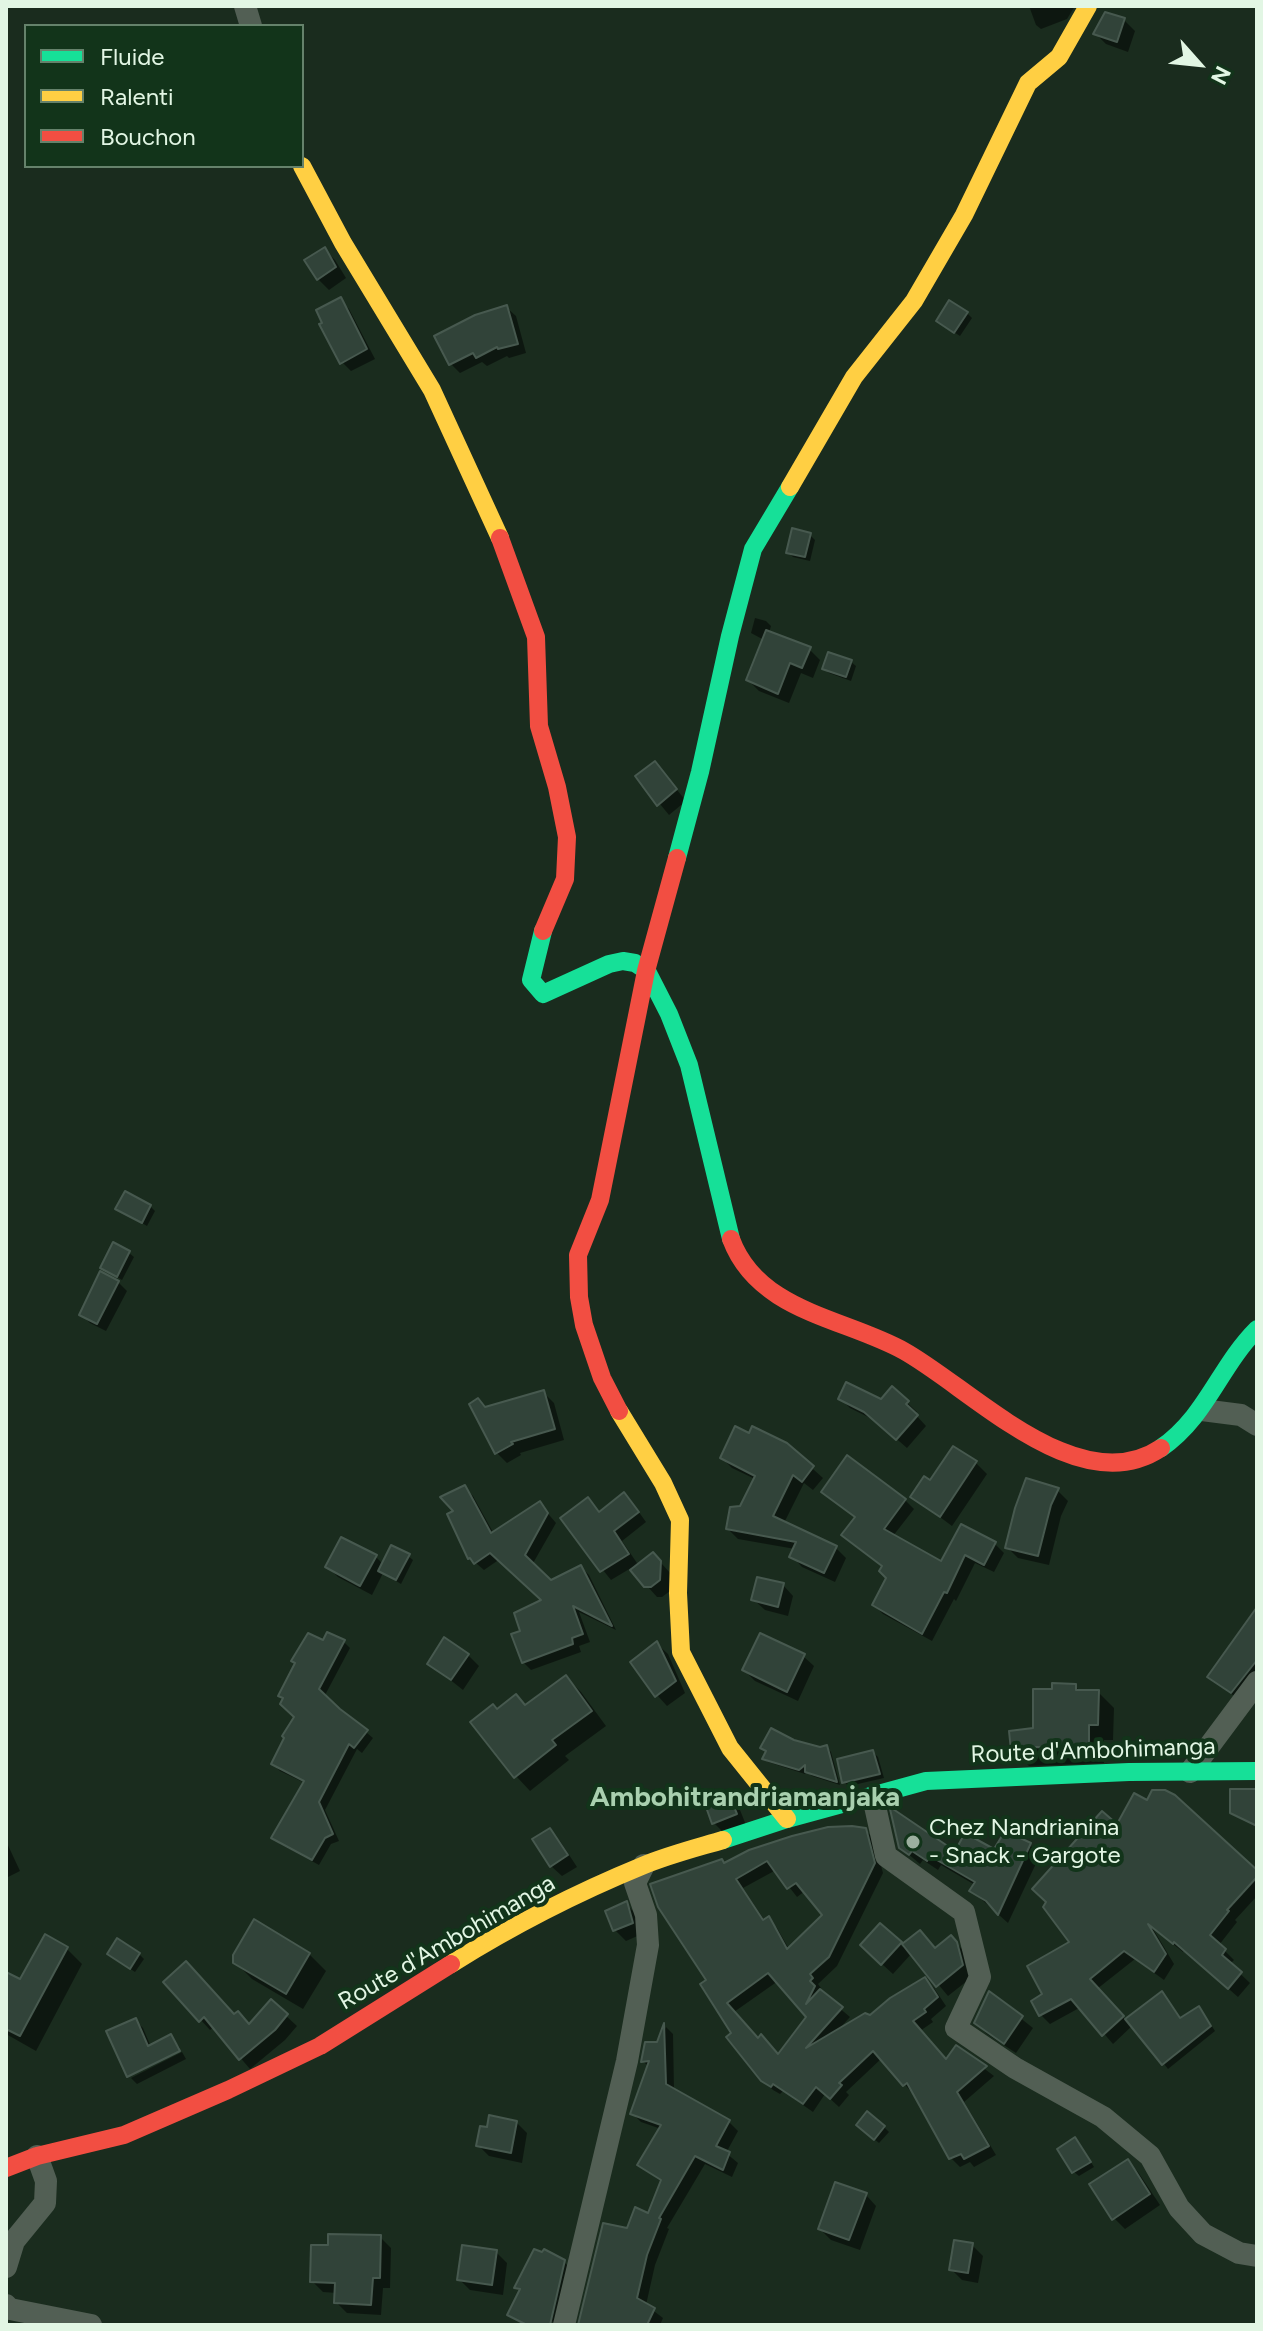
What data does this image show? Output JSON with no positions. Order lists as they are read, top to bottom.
{
  "streets": {
    "street": ["Route d'Ambohimanga"]
  },
  "districts": ["Ambohitrandriamanjaka"],
  "places": ["Chez Nandrianina - Snack - Gargote"],
  "legend": ["Fluide", "Ralenti", "Bouchon"],
  "north": "bottom right"
}
